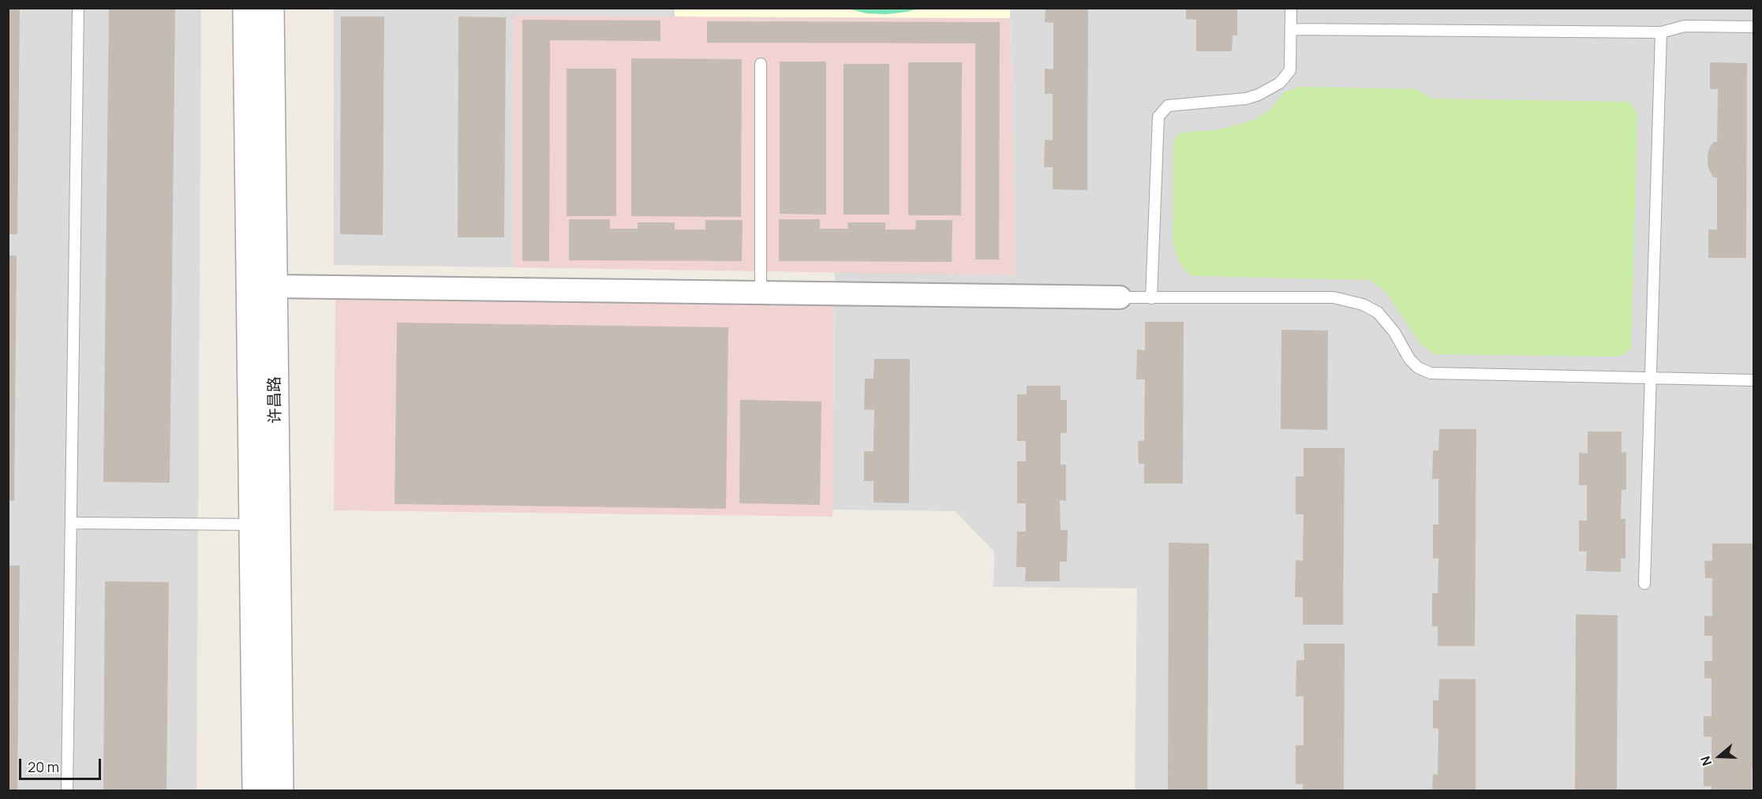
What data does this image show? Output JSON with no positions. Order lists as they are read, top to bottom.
{
  "streets": {
    "street": ["许昌路"]
  },
  "scale_bar": "20 m",
  "north": "left"
}
